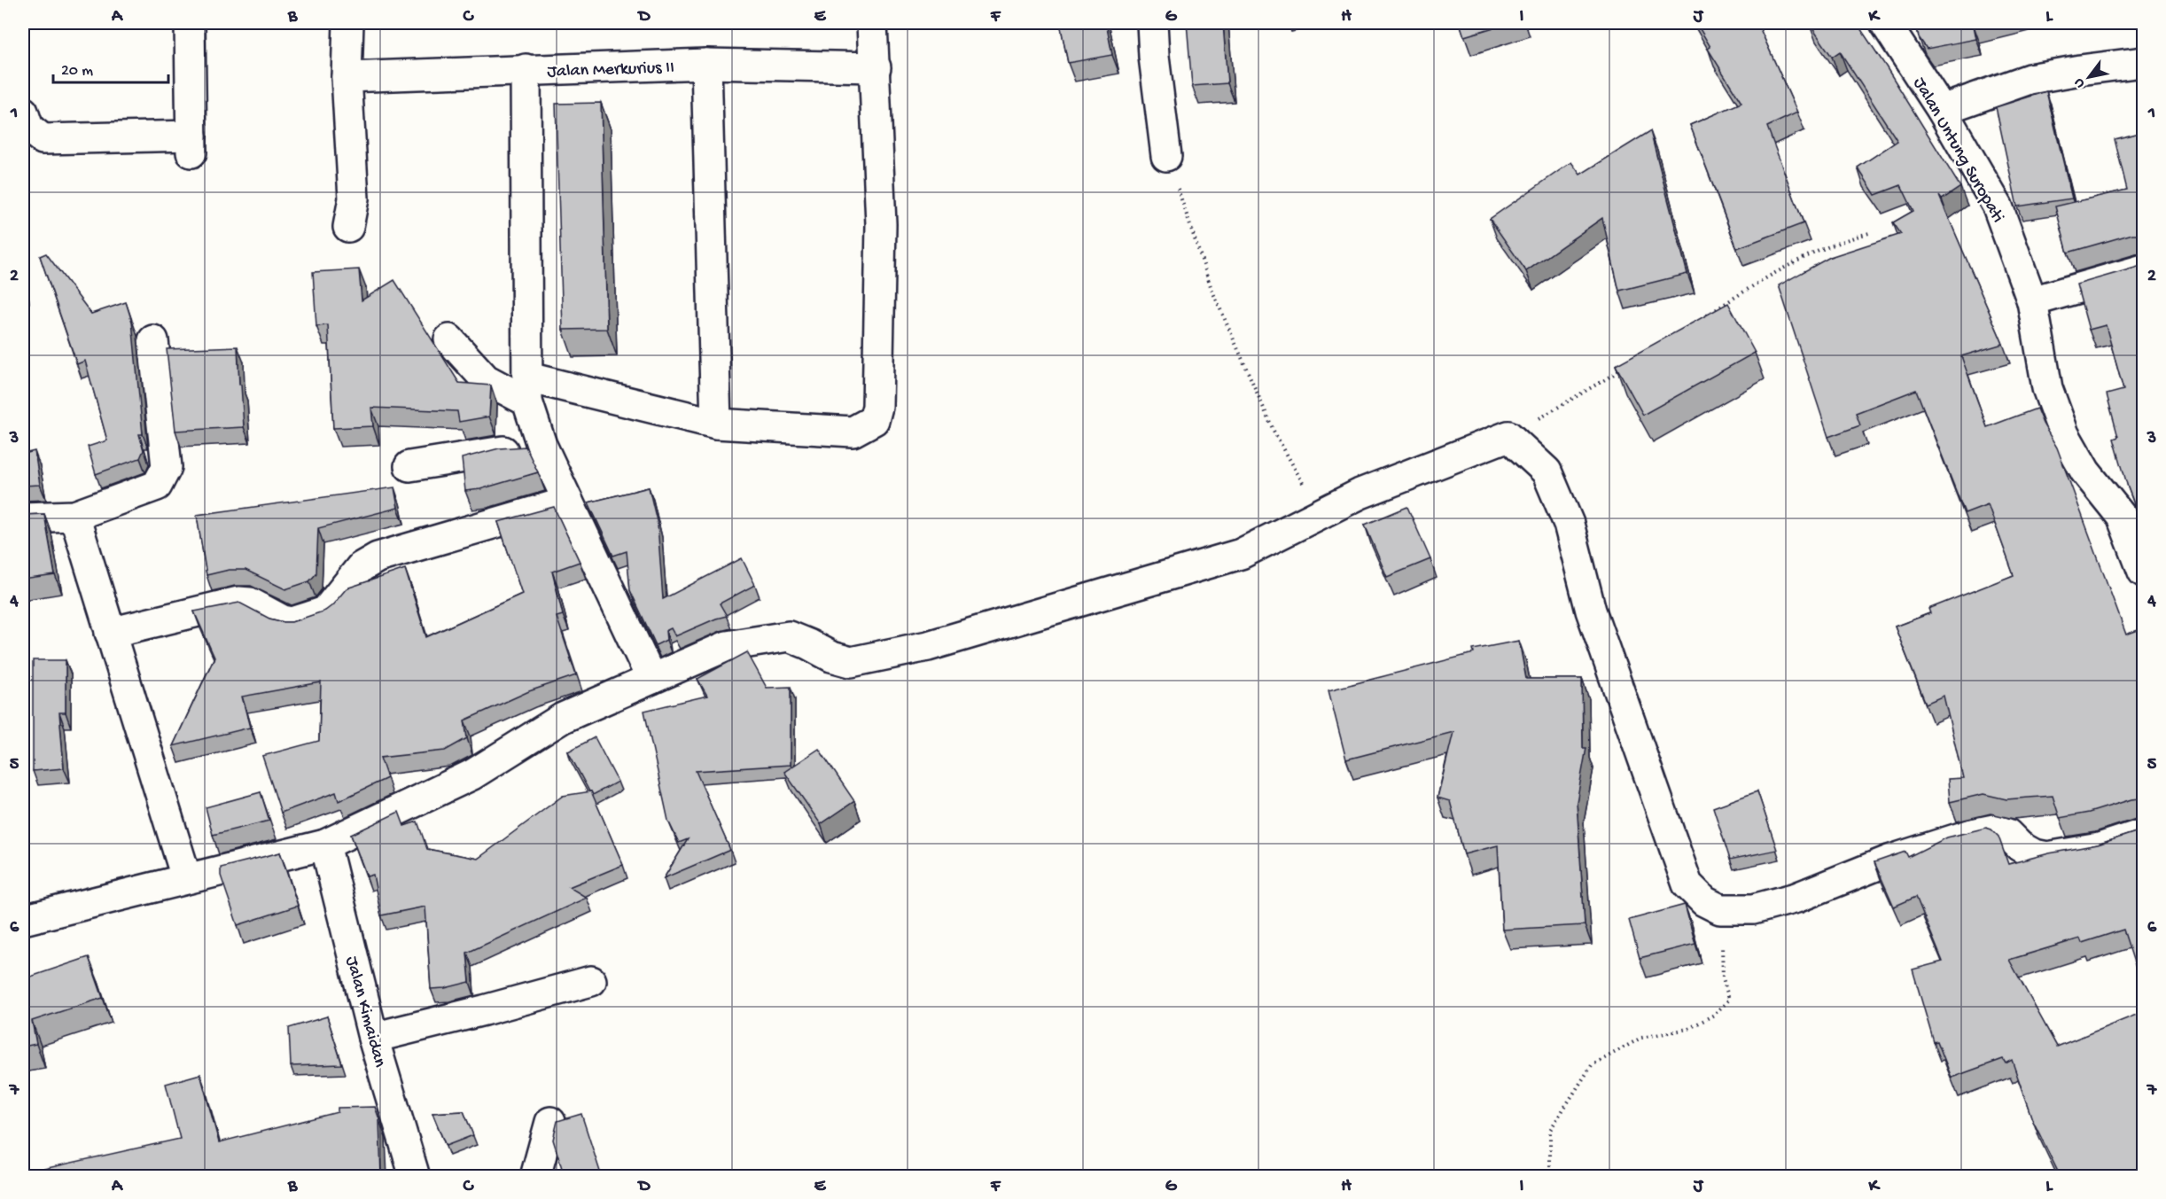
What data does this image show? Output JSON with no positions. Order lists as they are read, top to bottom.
{
  "streets": {
    "street": ["Jalan Merkurius II", "Jalan Untung Suropati", "Jalan Kimaidan"]
  },
  "scale_bar": "20 m",
  "north": "bottom left",
  "grid": {
    "columns": [
      "A",
      "B",
      "C",
      "D",
      "E",
      "F",
      "G",
      "H",
      "I",
      "J",
      "K",
      "L"
    ],
    "rows": [
      "1",
      "2",
      "3",
      "4",
      "5",
      "6",
      "7"
    ]
  }
}
